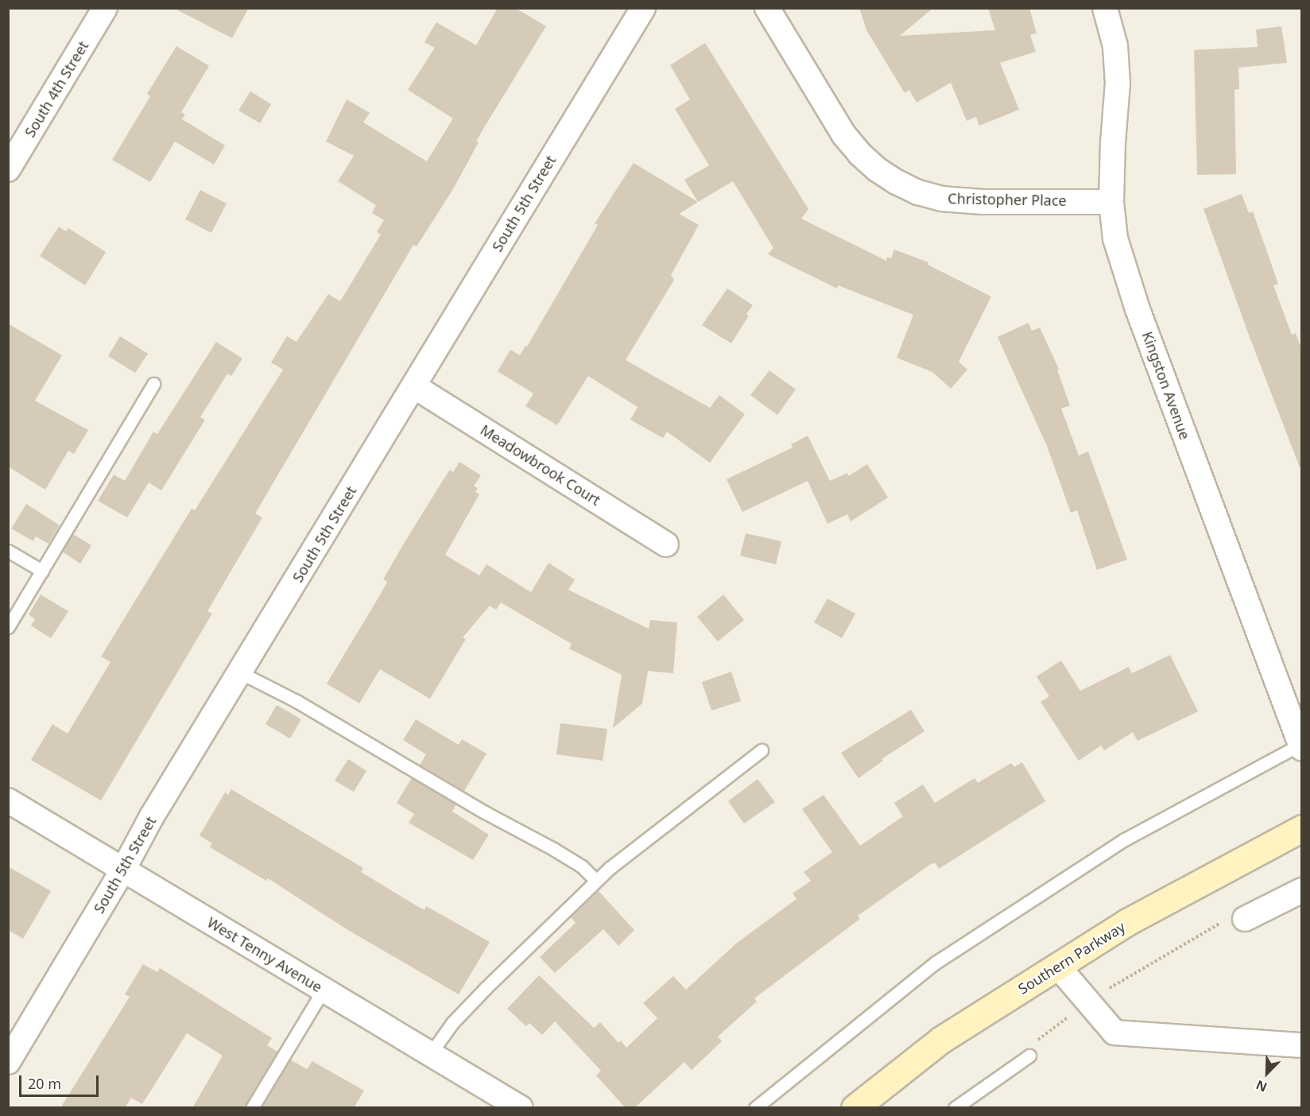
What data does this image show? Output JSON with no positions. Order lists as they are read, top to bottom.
{
  "streets": {
    "main road": ["Southern Parkway"],
    "street": [
      "South 4th Street",
      "Christopher Place",
      "South 5th Street",
      "Kingston Avenue",
      "Meadowbrook Court",
      "West Tenny Avenue"
    ]
  },
  "crossings": [
    ["Christopher Place", "Kingston Avenue"],
    ["South 5th Street", "Meadowbrook Court"],
    ["South 5th Street", "West Tenny Avenue"]
  ],
  "scale_bar": "20 m",
  "north": "bottom left"
}
